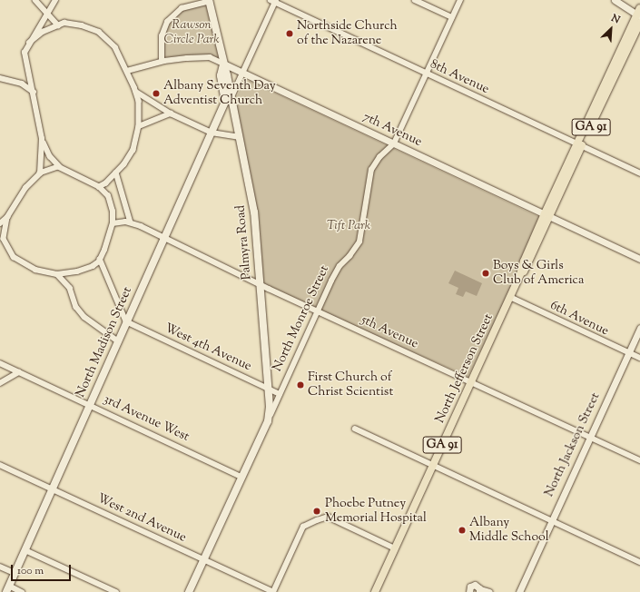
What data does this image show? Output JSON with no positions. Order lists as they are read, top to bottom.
{
  "streets": {
    "main road": [
      "GA 91",
      "Palmyra Road",
      "North Monroe Street",
      "North Madison Street",
      "North Jefferson Street"
    ],
    "street": [
      "8th Avenue",
      "7th Avenue",
      "6th Avenue",
      "5th Avenue",
      "West 4th Avenue",
      "3rd Avenue West",
      "North Jackson Street",
      "West 2nd Avenue"
    ]
  },
  "crossings": [
    ["8th Avenue", "North Monroe Street"],
    ["8th Avenue", "North Jefferson Street"],
    ["7th Avenue", "Palmyra Road"],
    ["7th Avenue", "North Monroe Street"],
    ["7th Avenue", "North Jefferson Street"],
    ["Palmyra Road", "North Monroe Street"],
    ["Palmyra Road", "5th Avenue"],
    ["Palmyra Road", "North Madison Street"],
    ["Palmyra Road", "West 4th Avenue"],
    ["North Monroe Street", "5th Avenue"],
    ["North Monroe Street", "West 4th Avenue"],
    ["North Monroe Street", "3rd Avenue West"],
    ["North Monroe Street", "West 2nd Avenue"],
    ["6th Avenue", "North Jefferson Street"],
    ["6th Avenue", "North Jackson Street"],
    ["5th Avenue", "North Madison Street"],
    ["5th Avenue", "North Jefferson Street"],
    ["5th Avenue", "North Jackson Street"],
    ["North Madison Street", "West 4th Avenue"],
    ["North Madison Street", "3rd Avenue West"],
    ["North Madison Street", "West 2nd Avenue"]
  ],
  "parks": ["Rawson Circle Park", "Tift Park"],
  "places": [
    "Northside Church of the Nazarene",
    "Albany Seventh Day Adventist Church",
    "Boys & Girls Club of America",
    "First Church of Christ Scientist",
    "Phoebe Putney Memorial Hospital",
    "Albany Middle School"
  ],
  "scale_bar": "100 m",
  "north": "top right"
}
